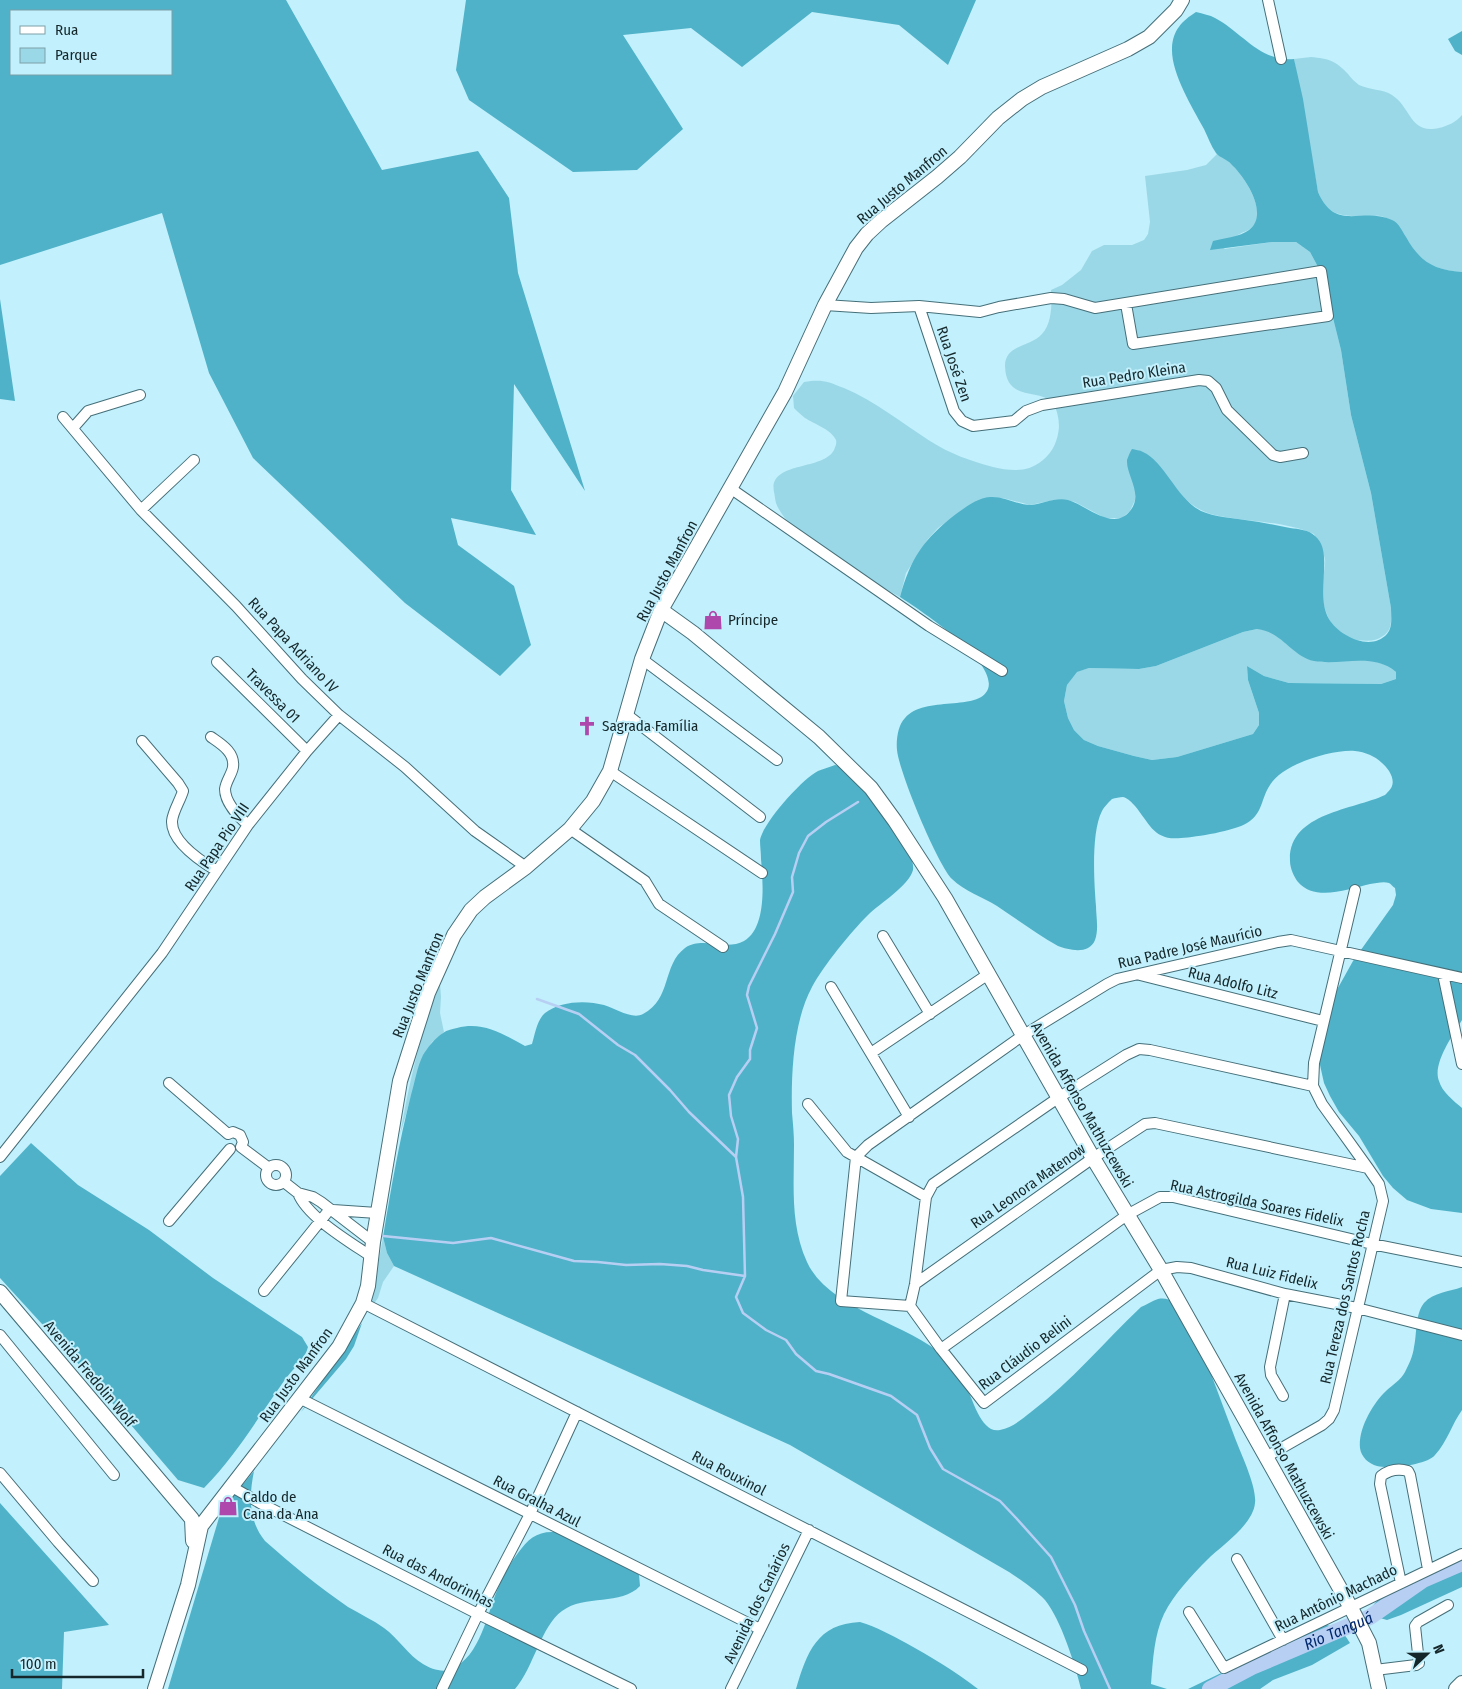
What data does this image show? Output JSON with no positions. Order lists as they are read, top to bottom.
{
  "streets": {
    "main road": ["Rua Justo Manfron", "Avenida Affonso Mathuzcewski", "Avenida Fredolin Wolf"],
    "street": [
      "Rua José Zen",
      "Rua Pedro Kleina",
      "Rua Papa Adriano IV",
      "Travessa 01",
      "Rua Papa Pio VIII",
      "Rua Padre José Maurício",
      "Rua Adolfo Litz",
      "Rua Leonora Matenow",
      "Rua Astrogilda Soares Fidelix",
      "Rua Luiz Fidelix",
      "Rua Tereza dos Santos Rocha",
      "Rua Cláudio Belini",
      "Rua Rouxinol",
      "Rua Gralha Azul",
      "Rua das Andorinhas",
      "Rua Antônio Machado",
      "Avenida dos Canários"
    ]
  },
  "crossings": [
    ["Rua Justo Manfron", "Rua Papa Adriano IV"],
    ["Rua Justo Manfron", "Avenida Affonso Mathuzcewski"],
    ["Rua Justo Manfron", "Avenida Fredolin Wolf"],
    ["Rua Justo Manfron", "Rua Rouxinol"],
    ["Rua Justo Manfron", "Rua Gralha Azul"],
    ["Rua Justo Manfron", "Rua das Andorinhas"],
    ["Rua José Zen", "Rua Pedro Kleina"],
    ["Rua Papa Adriano IV", "Rua Papa Pio VIII"],
    ["Travessa 01", "Rua Papa Pio VIII"],
    ["Rua Padre José Maurício", "Rua Adolfo Litz"],
    ["Rua Padre José Maurício", "Avenida Affonso Mathuzcewski"],
    ["Avenida Affonso Mathuzcewski", "Rua Leonora Matenow"],
    ["Avenida Affonso Mathuzcewski", "Rua Astrogilda Soares Fidelix"],
    ["Avenida Affonso Mathuzcewski", "Rua Luiz Fidelix"],
    ["Avenida Affonso Mathuzcewski", "Rua Tereza dos Santos Rocha"],
    ["Avenida Affonso Mathuzcewski", "Rua Cláudio Belini"],
    ["Avenida Affonso Mathuzcewski", "Rua Antônio Machado"],
    ["Rua Leonora Matenow", "Rua Tereza dos Santos Rocha"],
    ["Rua Astrogilda Soares Fidelix", "Rua Tereza dos Santos Rocha"],
    ["Rua Astrogilda Soares Fidelix", "Rua Cláudio Belini"],
    ["Rua Luiz Fidelix", "Rua Tereza dos Santos Rocha"],
    ["Rua Luiz Fidelix", "Rua Cláudio Belini"],
    ["Rua Rouxinol", "Avenida dos Canários"],
    ["Rua Gralha Azul", "Avenida dos Canários"]
  ],
  "water": ["Rio Tanguá"],
  "places": {
    "shop": ["Príncipe", "Caldo de Cana da Ana"],
    "church": ["Sagrada Família"]
  },
  "legend": ["Rua", "Parque"],
  "scale_bar": "100 m",
  "north": "right"
}
